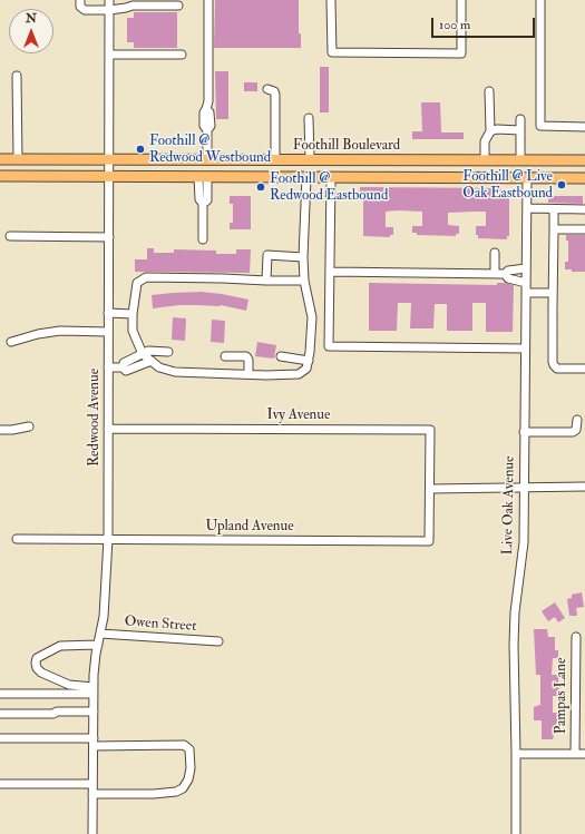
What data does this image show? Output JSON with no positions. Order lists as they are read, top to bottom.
{
  "streets": {
    "main road": ["Foothill Boulevard"],
    "street": [
      "Ivy Avenue",
      "Redwood Avenue",
      "Live Oak Avenue",
      "Upland Avenue",
      "Owen Street",
      "Pampas Lane"
    ]
  },
  "crossings": [
    ["Foothill Boulevard", "Redwood Avenue"],
    ["Ivy Avenue", "Redwood Avenue"],
    ["Ivy Avenue", "Upland Avenue"],
    ["Redwood Avenue", "Upland Avenue"],
    ["Redwood Avenue", "Owen Street"]
  ],
  "places": ["Foothill @ Redwood Westbound", "Foothill @ Live Oak Eastbound", "Foothill @ Redwood Eastbound"],
  "scale_bar": "100 m",
  "north": "top"
}
